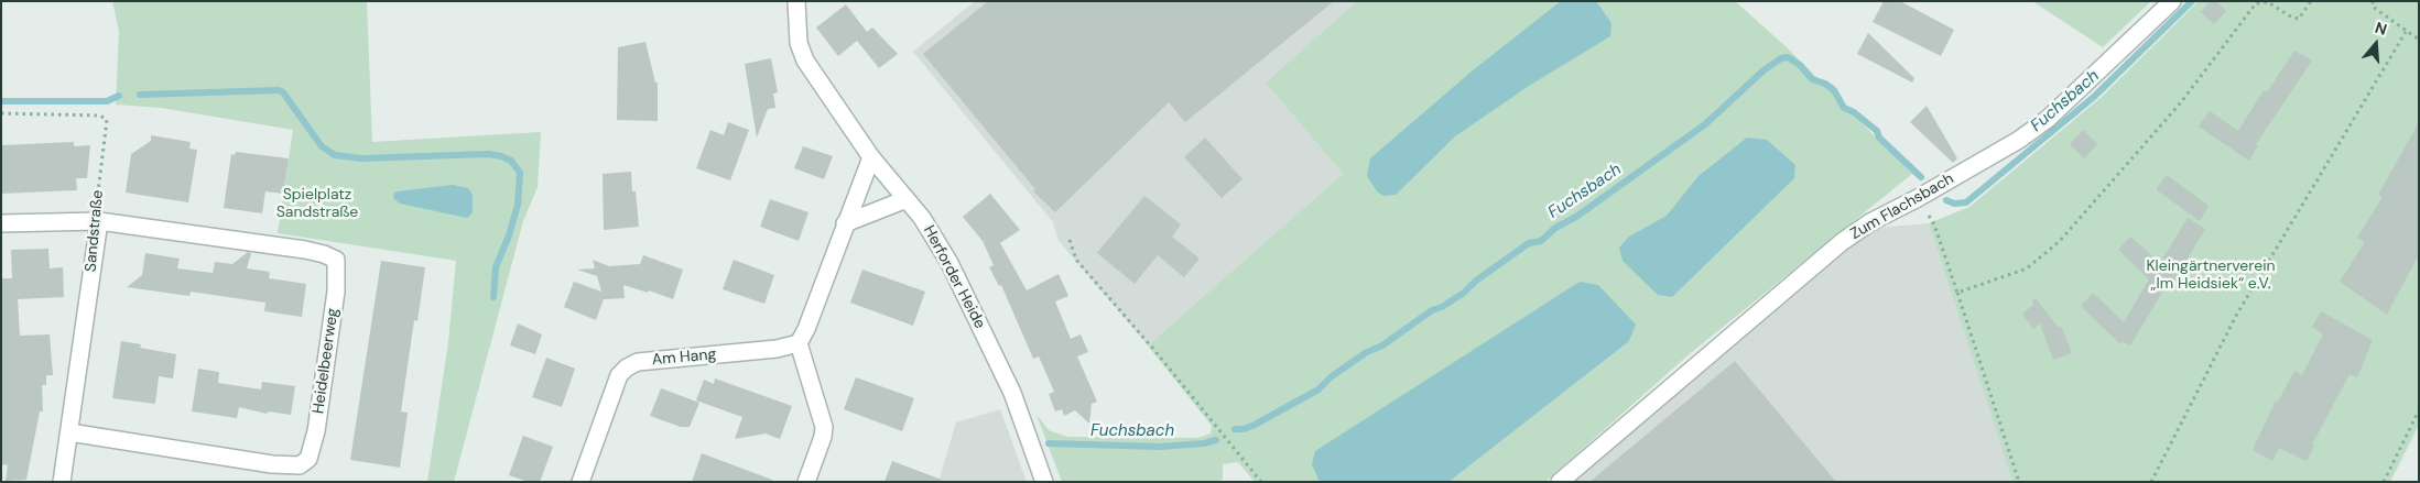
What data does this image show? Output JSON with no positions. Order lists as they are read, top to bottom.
{
  "streets": {
    "street": [
      "Zum Flachsbach",
      "Sandstraße",
      "Herforder Heide",
      "Am Hang",
      "Heidelbeerweg"
    ]
  },
  "crossings": [
    ["Sandstraße", "Heidelbeerweg"]
  ],
  "water": ["Fuchsbach"],
  "parks": ["Spielplatz Sandstraße", "Kleingärtnerverein „Im Heidsiek“ e.V."],
  "north": "top"
}
